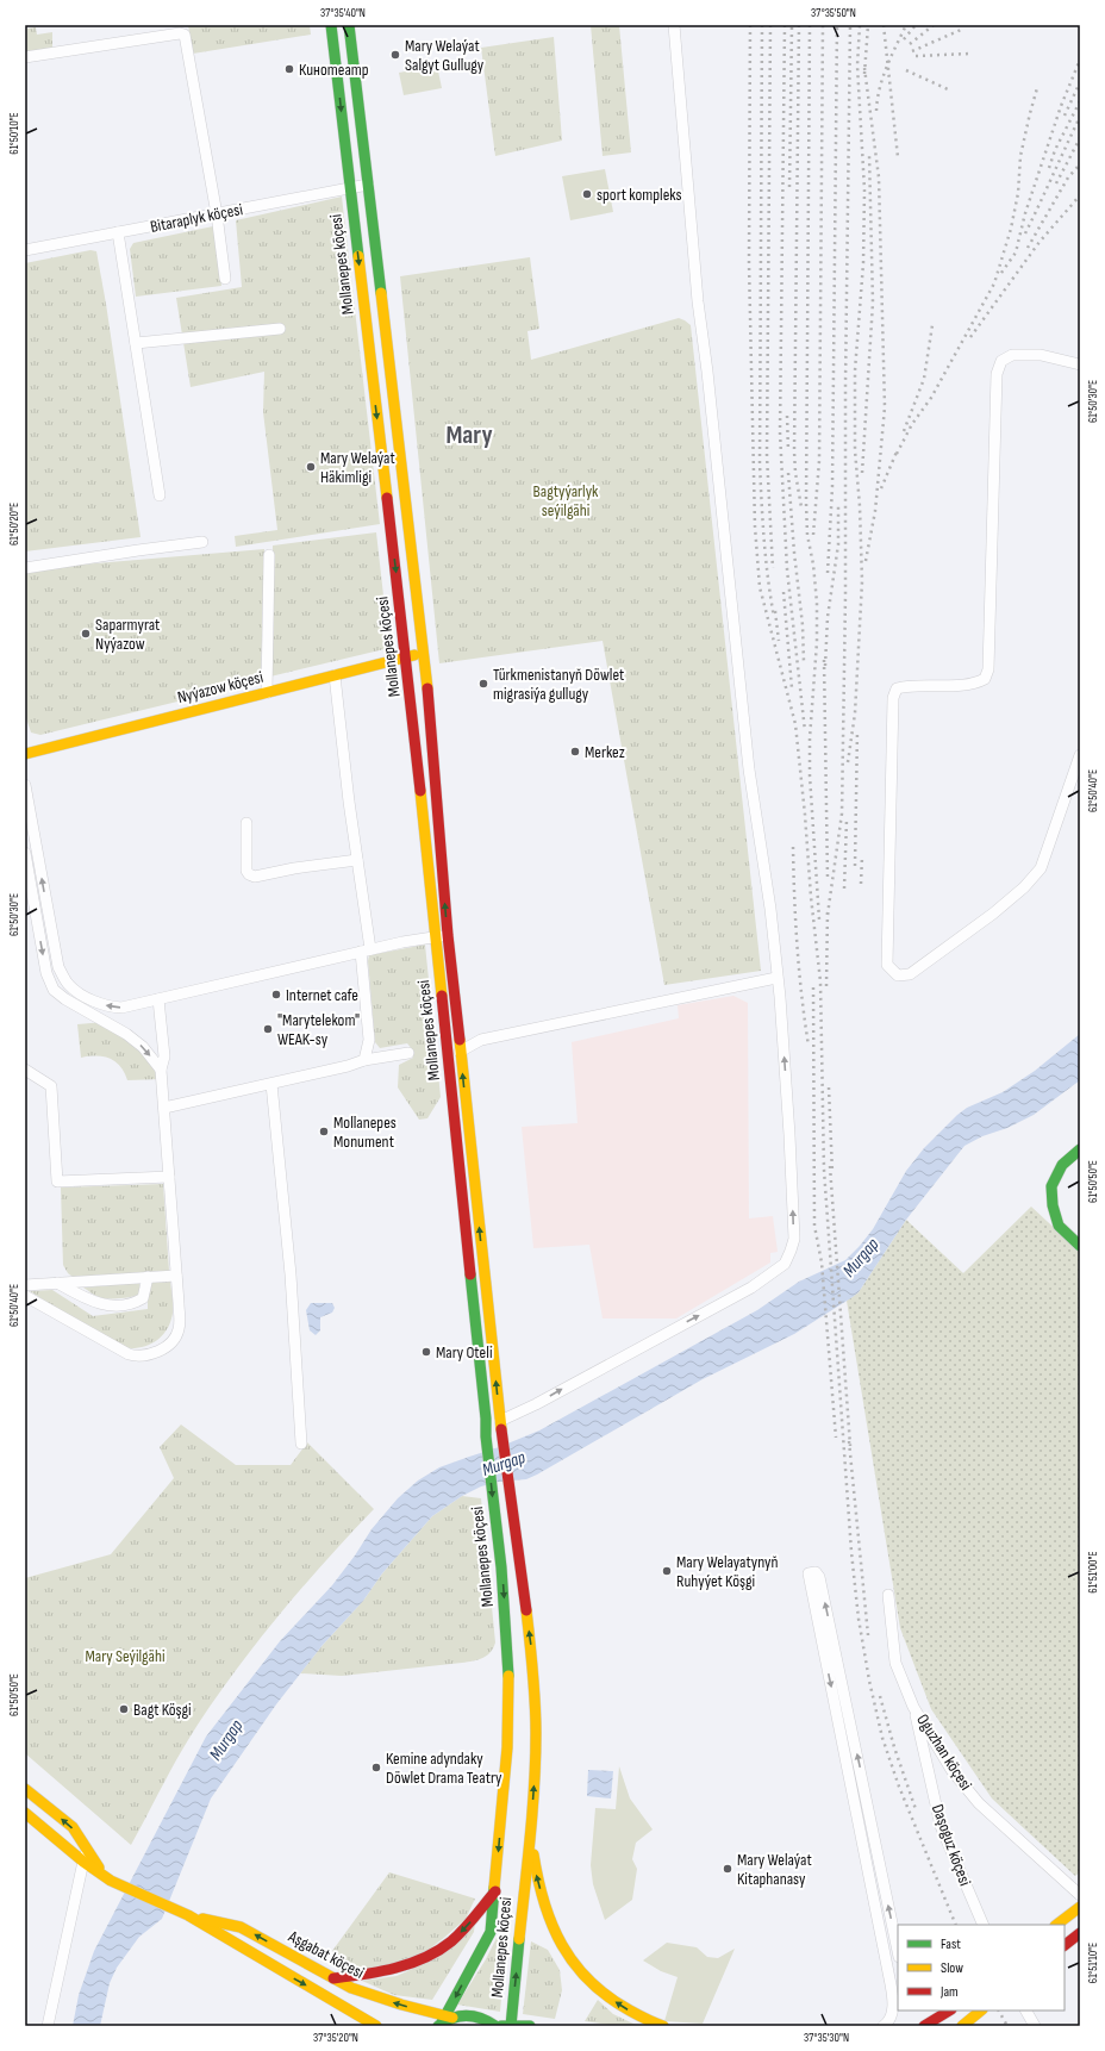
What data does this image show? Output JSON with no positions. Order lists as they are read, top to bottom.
{
  "streets": {
    "street": [
      "Bitaraplyk köçesi",
      "Mollanepes köçesi",
      "Nyýazow köçesi",
      "Oguzhan köçesi",
      "Daşoguz köçesi",
      "Aşgabat köçesi"
    ]
  },
  "crossings": [
    ["Bitaraplyk köçesi", "Mollanepes köçesi"],
    ["Mollanepes köçesi", "Nyýazow köçesi"],
    ["Mollanepes köçesi", "Aşgabat köçesi"],
    ["Oguzhan köçesi", "Daşoguz köçesi"]
  ],
  "districts": ["Mary"],
  "water": ["Murgap"],
  "parks": ["Bagtyýarlyk seýilgähi", "Mary Seýilgähi"],
  "places": [
    "Mary Welaýat Salgyt Gullugy",
    "Кинотеатр",
    "sport kompleks",
    "Mary Welaýat Häkimligi",
    "Saparmyrat Nyýazow",
    "Türkmenistanyň Döwlet migrasiýa gullugy",
    "Merkez",
    "Internet cafe",
    "\"Marytelekom\" WEAK-sy",
    "Mollanepes Monument",
    "Mary Oteli",
    "Mary Welayatynyň Ruhyýet Köşgi",
    "Bagt Köşgi",
    "Kemine adyndaky Döwlet Drama Teatry",
    "Mary Welaýat Kitaphanasy"
  ],
  "legend": ["Fast", "Slow", "Jam"],
  "coordinates": [
    "37°35'40\"N",
    "37°35'50\"N",
    "61°50'10\"E",
    "61°50'30\"E",
    "61°50'20\"E",
    "61°50'40\"E",
    "61°50'50\"E",
    "61°51'00\"E",
    "61°51'10\"E",
    "37°35'20\"N",
    "37°35'30\"N"
  ]
}
